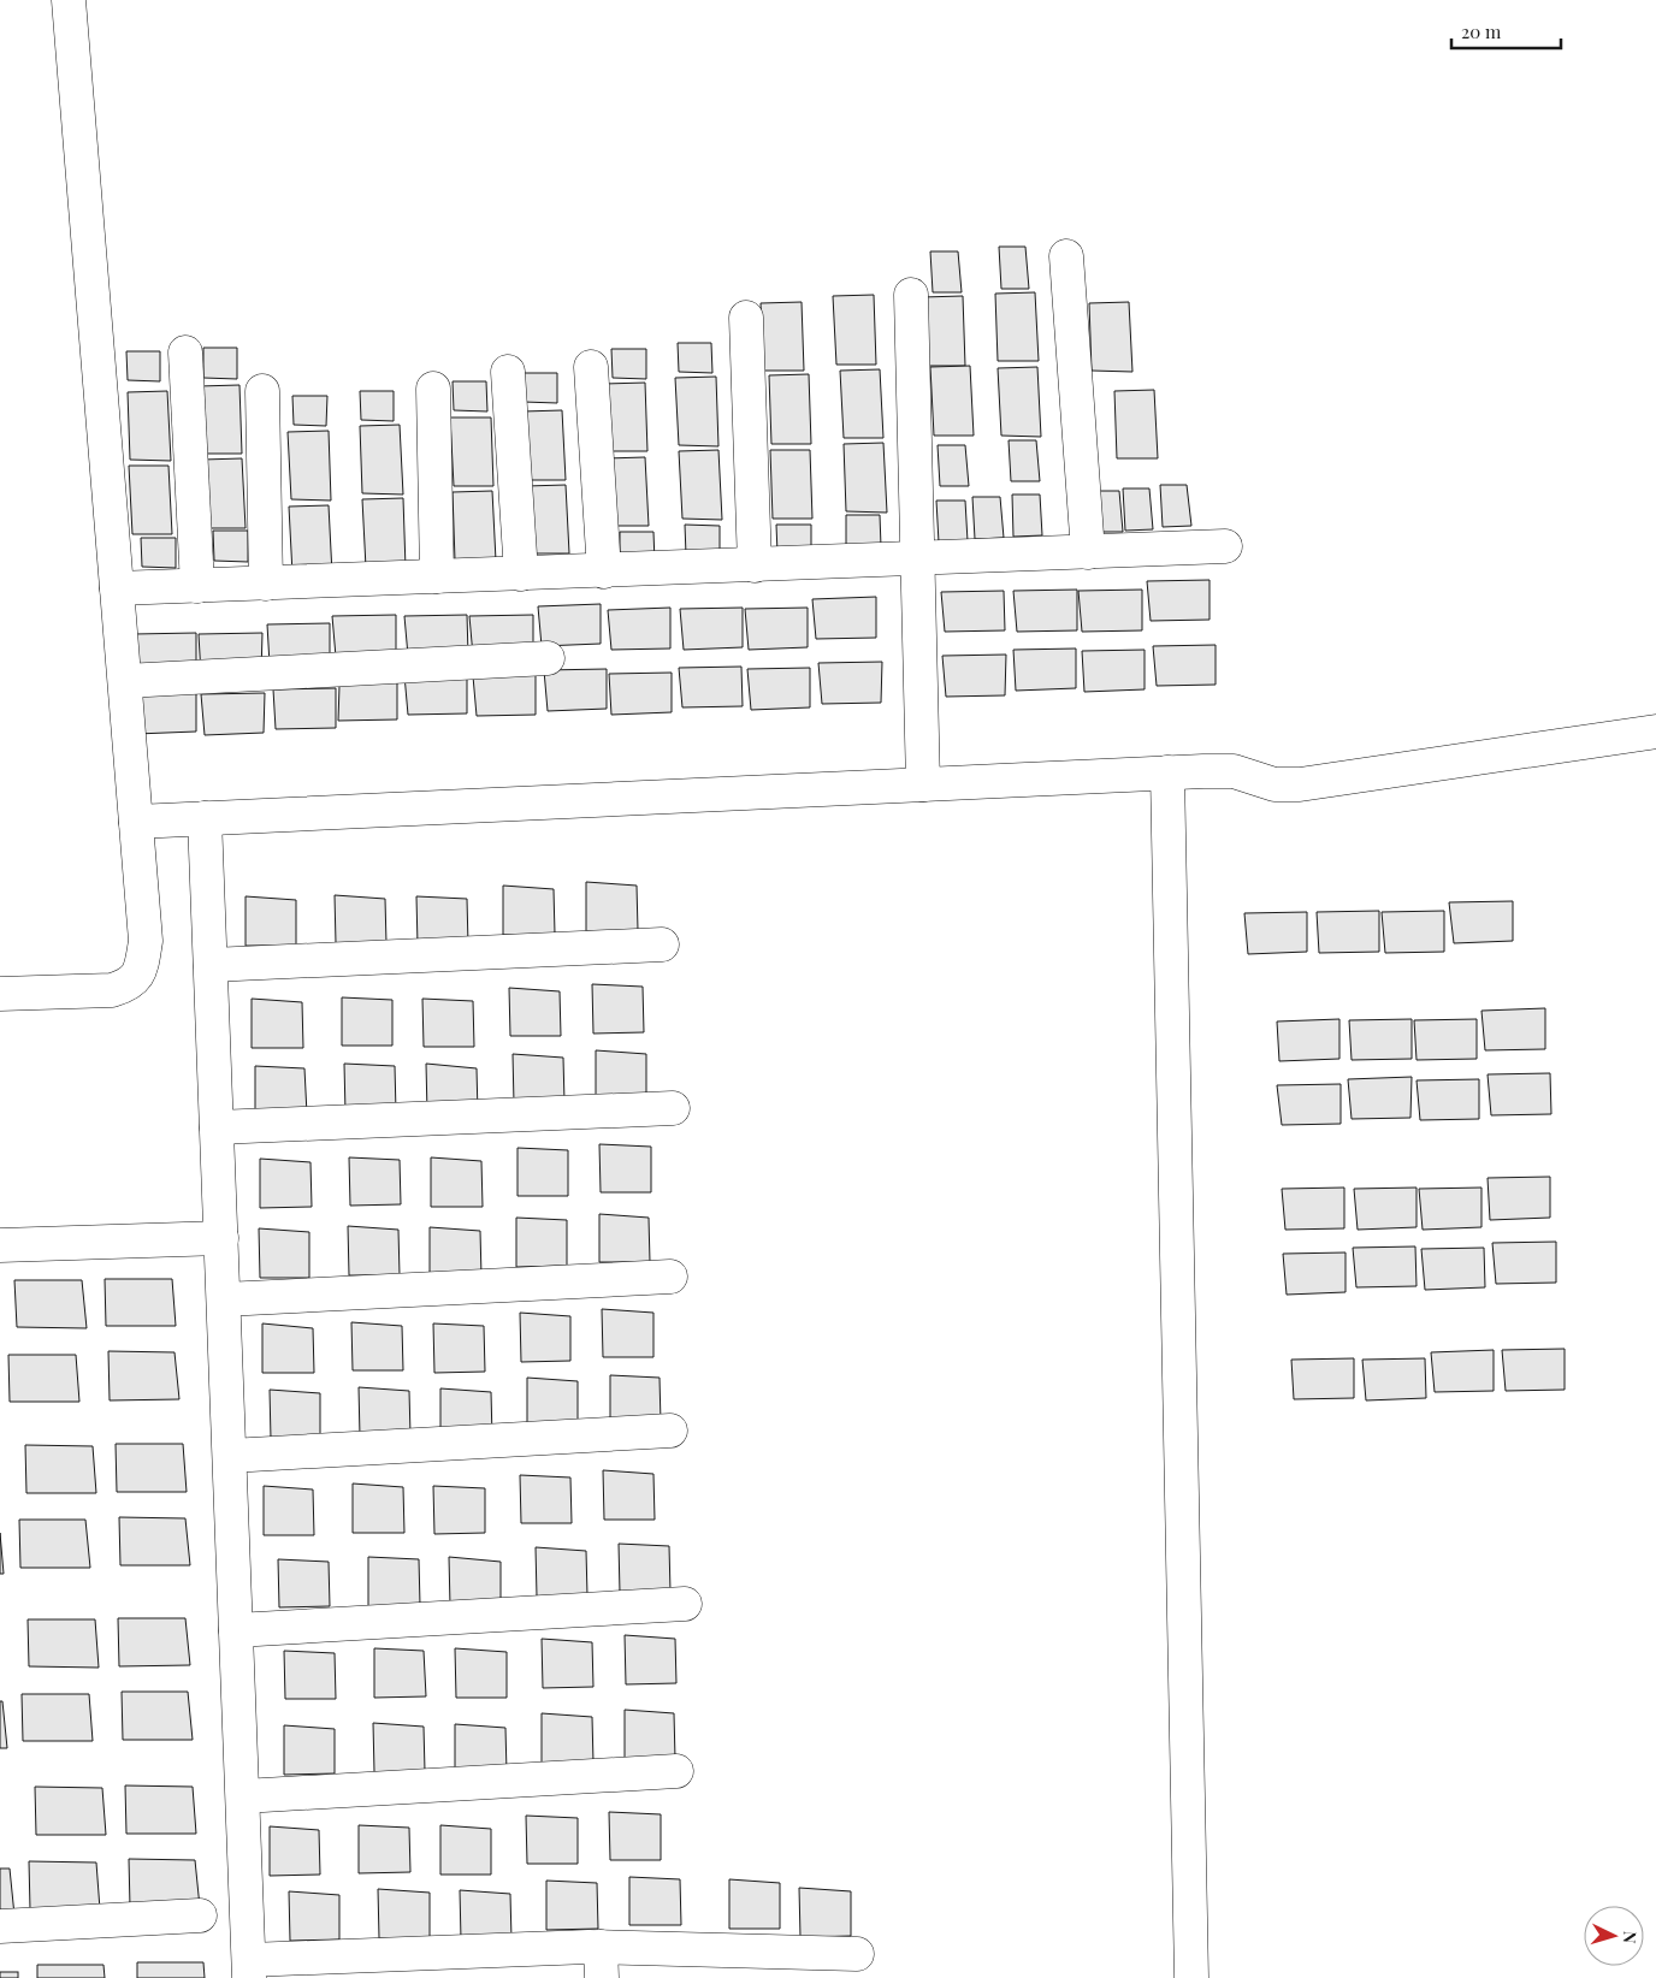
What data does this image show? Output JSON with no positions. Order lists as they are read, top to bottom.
{
  "scale_bar": "20 m",
  "north": "right"
}
